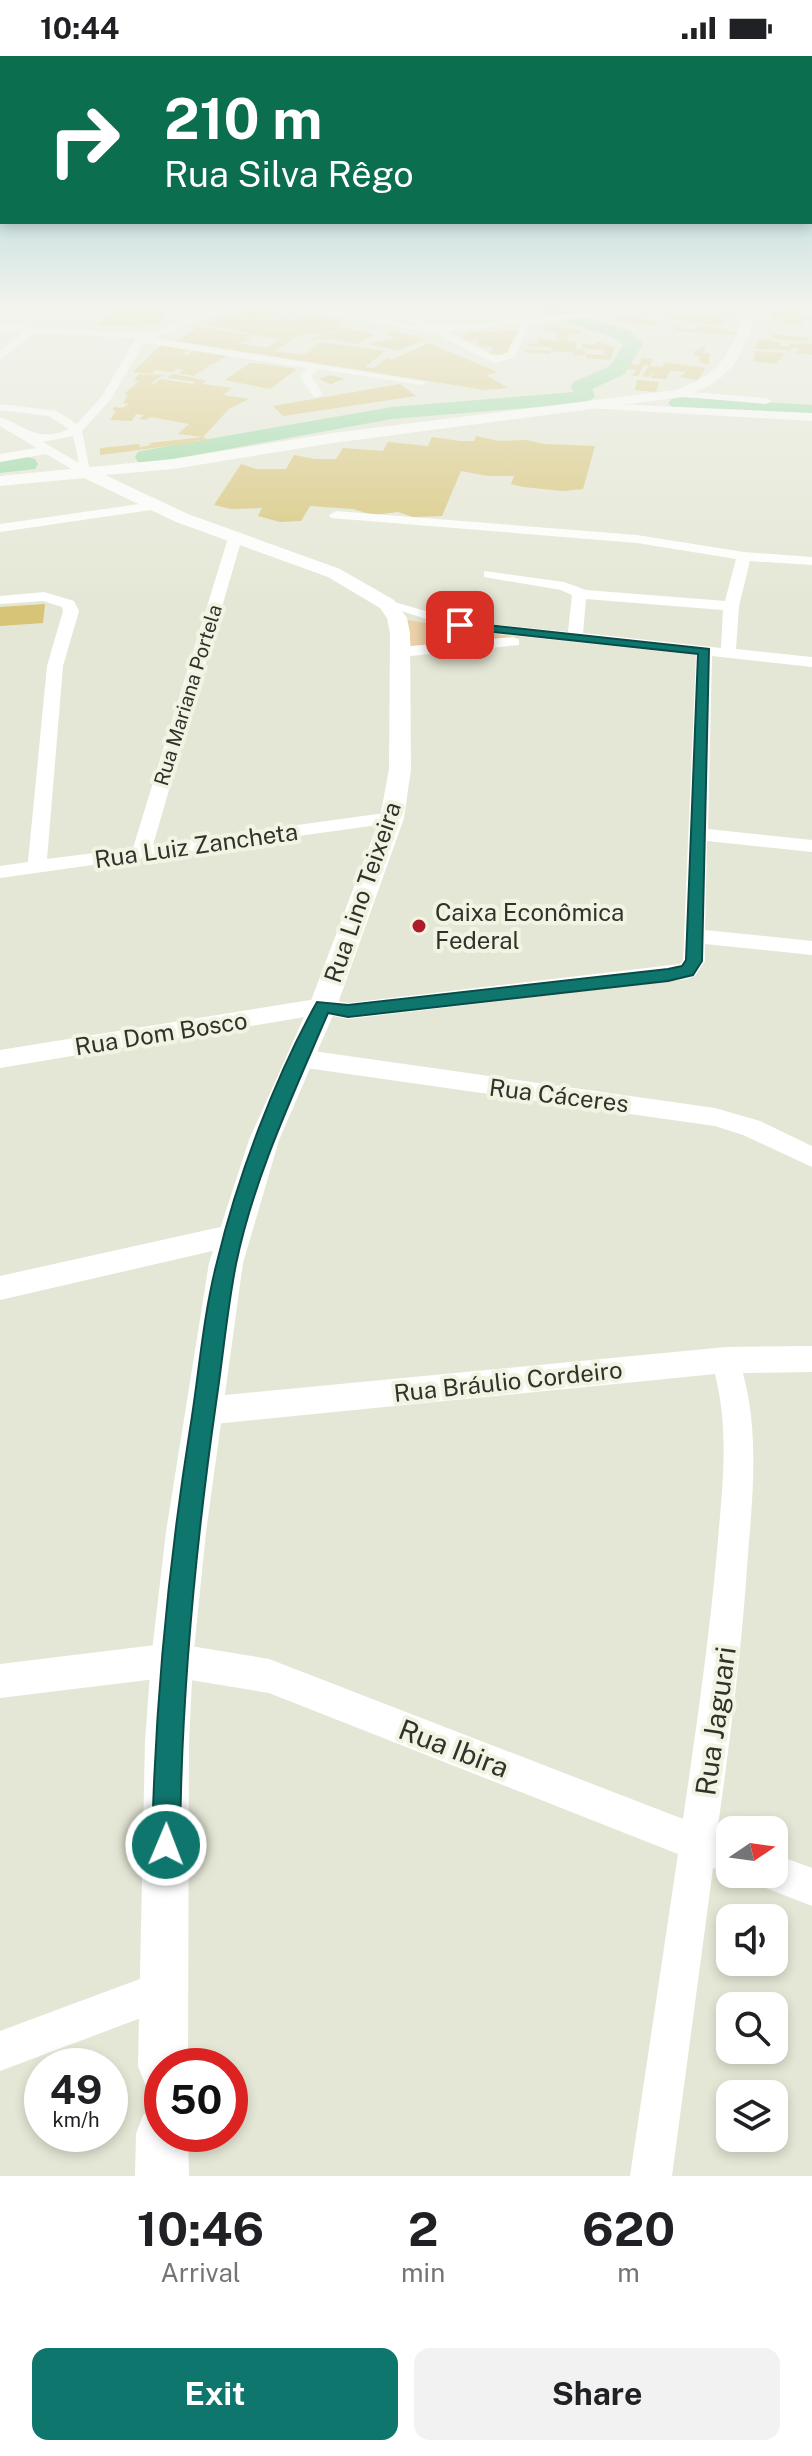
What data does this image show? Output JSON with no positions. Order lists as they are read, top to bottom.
{
  "streets": {
    "main road": ["Rua Lino Teixeira"],
    "street": [
      "Rua Mariana Portela",
      "Rua Luiz Zancheta",
      "Rua Dom Bosco",
      "Rua Cáceres",
      "Rua Bráulio Cordeiro",
      "Rua Jaguari",
      "Rua Ibira"
    ]
  },
  "crossings": [
    ["Rua Mariana Portela", "Rua Luiz Zancheta"],
    ["Rua Luiz Zancheta", "Rua Lino Teixeira"],
    ["Rua Lino Teixeira", "Rua Dom Bosco"],
    ["Rua Lino Teixeira", "Rua Cáceres"],
    ["Rua Lino Teixeira", "Rua Bráulio Cordeiro"],
    ["Rua Lino Teixeira", "Rua Ibira"],
    ["Rua Bráulio Cordeiro", "Rua Jaguari"],
    ["Rua Jaguari", "Rua Ibira"]
  ],
  "places": ["Caixa Econômica Federal"],
  "north": "right",
  "page": {
    "status": "10:44",
    "turn": ["210 m", "Rua Silva Rêgo"],
    "speed": "49 km/h",
    "limit": "50",
    "eta": [
      "10:46",
      "Arrival",
      "2",
      "min",
      "620",
      "m"
    ],
    "buttons": ["Exit", "Share"]
  }
}
